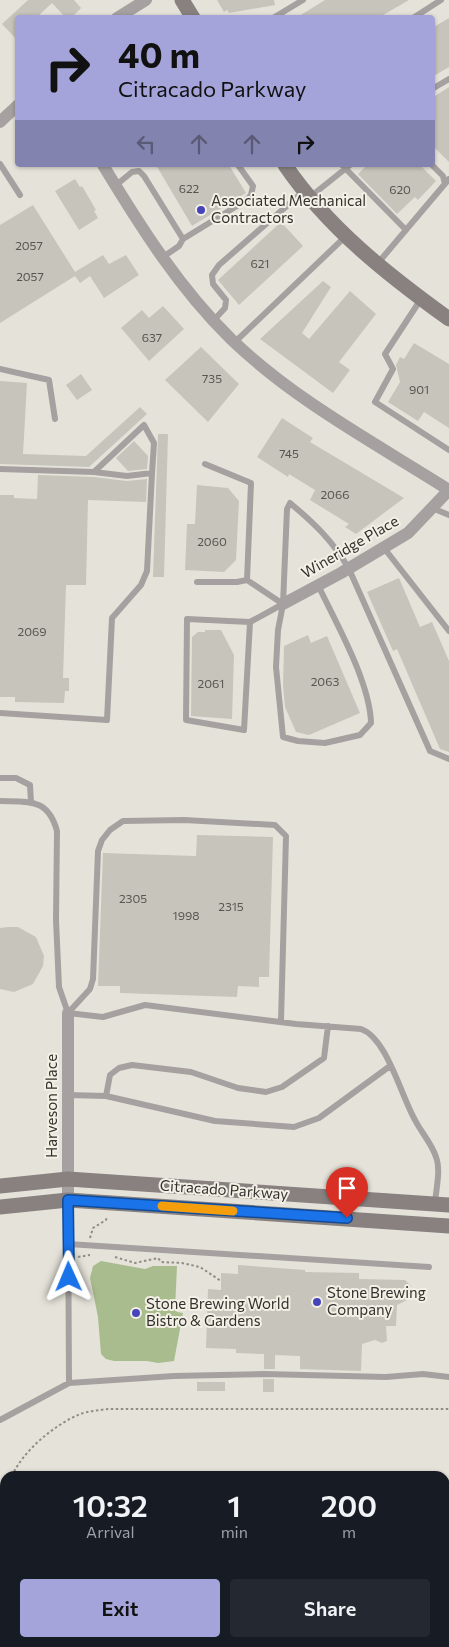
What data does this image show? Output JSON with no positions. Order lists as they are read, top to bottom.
{
  "streets": {
    "main road": ["Citracado Parkway"],
    "street": ["Wineridge Place", "Harveson Place"]
  },
  "crossings": [
    ["Harveson Place", "Citracado Parkway"]
  ],
  "places": ["Associated Mechanical Contractors", "Stone Brewing Company", "Stone Brewing World Bistro & Gardens"],
  "house_numbers": [
    "622",
    "620",
    "2057",
    "621",
    "2057",
    "637",
    "735",
    "901",
    "745",
    "2066",
    "2060",
    "2069",
    "2063",
    "2061",
    "2305",
    "2315",
    "1998"
  ],
  "page": {
    "turn": ["40 m", "Citracado Parkway"],
    "eta": [
      "10:32",
      "Arrival",
      "1",
      "min",
      "200",
      "m"
    ],
    "buttons": ["Exit", "Share"]
  }
}
